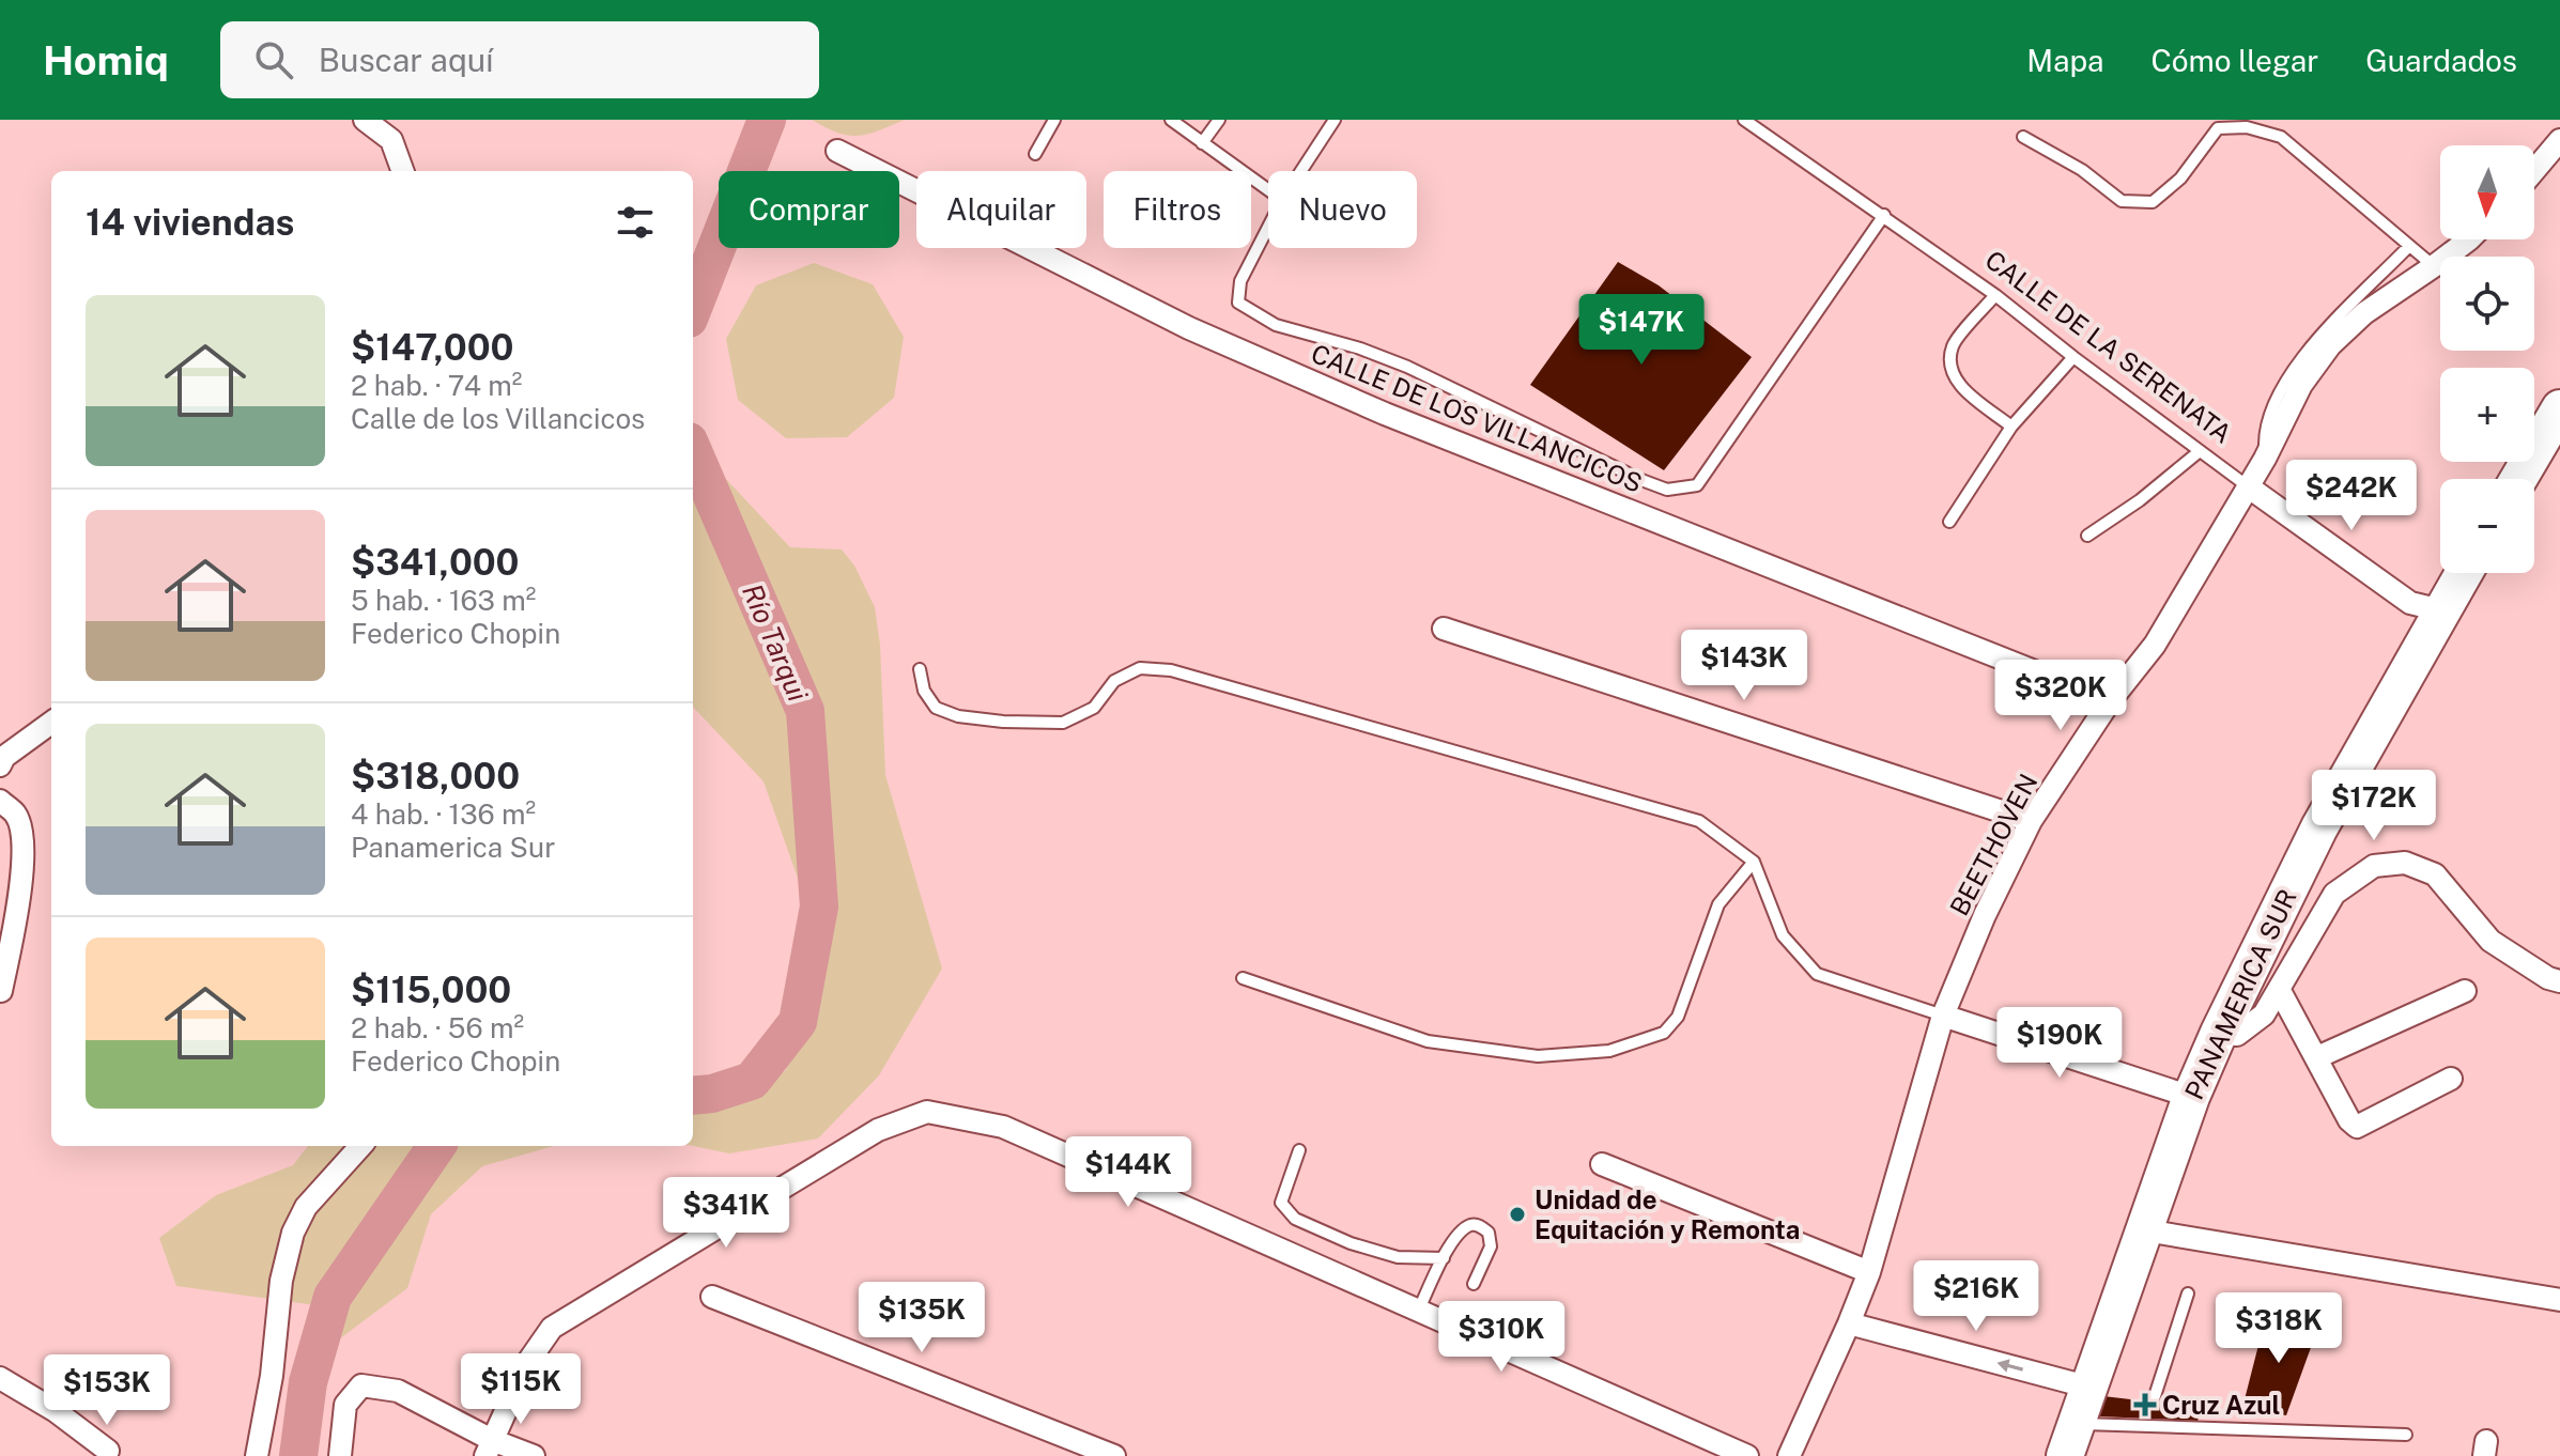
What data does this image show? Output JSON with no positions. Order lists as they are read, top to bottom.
{
  "streets": {
    "highway": ["PANAMERICA SUR"],
    "street": ["CALLE DE LA SERENATA", "CALLE DE LOS VILLANCICOS", "BEETHOVEN"]
  },
  "crossings": [
    ["CALLE DE LA SERENATA", "BEETHOVEN"],
    ["CALLE DE LA SERENATA", "PANAMERICA SUR"],
    ["CALLE DE LOS VILLANCICOS", "BEETHOVEN"]
  ],
  "water": ["Río Tarqui"],
  "places": {
    "other": ["Unidad de Equitación y Remonta"],
    "health": ["Cruz Azul"]
  },
  "north": "bottom",
  "page": {
    "header": "Homiq",
    "search": "Buscar aquí",
    "nav": ["Mapa", "Cómo llegar", "Guardados"],
    "map_buttons": ["+", "−"],
    "chip": [
      "Comprar",
      "Alquilar",
      "Filtros",
      "Nuevo"
    ],
    "heading": "14 viviendas",
    "list": [
      {
        "name": "$147,000",
        "note": "2 hab. · 74 m² · Calle de los Villancicos"
      },
      {
        "name": "$341,000",
        "note": "5 hab. · 163 m² · Federico Chopin"
      },
      {
        "name": "$318,000",
        "note": "4 hab. · 136 m² · Panamerica Sur"
      },
      {
        "name": "$115,000",
        "note": "2 hab. · 56 m² · Federico Chopin"
      }
    ],
    "price": [
      "$147K",
      "$242K",
      "$143K",
      "$320K",
      "$172K",
      "$190K",
      "$144K",
      "$341K",
      "$216K",
      "$135K",
      "$318K",
      "$310K",
      "$115K",
      "$153K"
    ]
  }
}
